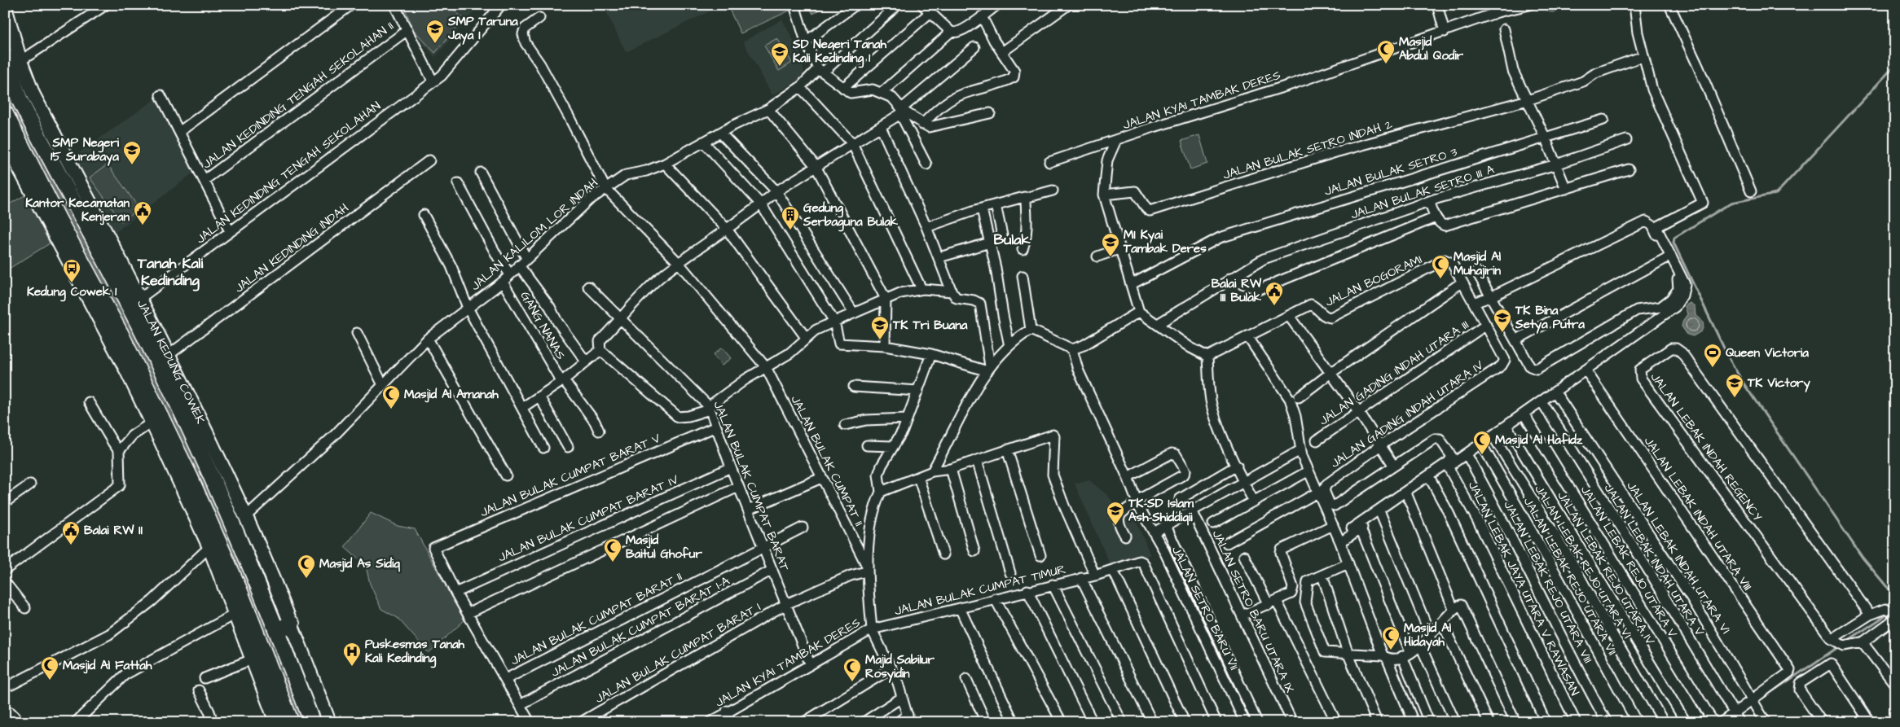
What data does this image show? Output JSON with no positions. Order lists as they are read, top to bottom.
{
  "streets": {
    "highway": ["JALAN KEDUNG COWEK"],
    "street": [
      "JALAN KEDINDING TENGAH SEKOLAHAN II",
      "JALAN KYAI TAMBAK DERES",
      "JALAN BULAK SETRO INDAH 2",
      "JALAN BULAK SETRO 3",
      "JALAN KEDINDING TENGAH SEKOLAHAN",
      "JALAN BULAK SETRO III A",
      "JALAN KALILOM LOR INDAH",
      "JALAN KEDINDING INDAH",
      "JALAN BOGORAMI",
      "GANG NANAS",
      "JALAN GADING INDAH UTARA III",
      "JALAN GADING INDAH UTARA IV",
      "JALAN LEBAK INDAH REGENCY",
      "JALAN BULAK CUMPAT II",
      "JALAN BULAK CUMPAT BARAT V",
      "JALAN BULAK CUMPAT BARAT",
      "JALAN LEBAK INDAH UTARA VIII",
      "JALAN BULAK CUMPAT BARAT IV",
      "JALAN LEBAK INDAH UTARA VI",
      "JALAN LEBAK INDAH UTARA V",
      "JALAN LEBAK REJO UTARA VI",
      "JALAN LEBAK REJO UTARA V",
      "JALAN LEBAK REJO UTARA IV",
      "JALAN LEBAK REJO UTARA VII",
      "JALAN LEBAK REJO UTARA VIII",
      "JALAN LEBAK JAYA UTARA V RAWASAN",
      "JALAN BULAK CUMPAT TIMUR",
      "JALAN SETRO BARU VII",
      "JALAN SETRO BARU UTARA IX",
      "JALAN BULAK CUMPAT BARAT II",
      "JALAN BULAK CUMPAT BARAT I-A",
      "JALAN BULAK CUMPAT BARAT I"
    ]
  },
  "crossings": [
    ["JALAN KYAI TAMBAK DERES", "JALAN BULAK SETRO INDAH 2"],
    ["JALAN KYAI TAMBAK DERES", "JALAN BULAK SETRO 3"],
    ["JALAN KYAI TAMBAK DERES", "JALAN BULAK CUMPAT II"],
    ["JALAN KYAI TAMBAK DERES", "JALAN BULAK CUMPAT BARAT"],
    ["JALAN KYAI TAMBAK DERES", "JALAN BULAK CUMPAT TIMUR"],
    ["JALAN KYAI TAMBAK DERES", "JALAN BULAK CUMPAT BARAT I"],
    ["JALAN KEDINDING TENGAH SEKOLAHAN", "JALAN KEDUNG COWEK"],
    ["JALAN KALILOM LOR INDAH", "GANG NANAS"],
    ["JALAN KALILOM LOR INDAH", "JALAN KEDUNG COWEK"],
    ["JALAN KALILOM LOR INDAH", "JALAN BULAK CUMPAT II"],
    ["JALAN KEDINDING INDAH", "JALAN KEDUNG COWEK"],
    ["JALAN BULAK CUMPAT II", "JALAN BULAK CUMPAT BARAT I"],
    ["JALAN BULAK CUMPAT BARAT V", "JALAN BULAK CUMPAT BARAT"],
    ["JALAN BULAK CUMPAT BARAT V", "JALAN BULAK CUMPAT BARAT IV"],
    ["JALAN BULAK CUMPAT BARAT", "JALAN BULAK CUMPAT BARAT IV"],
    ["JALAN BULAK CUMPAT BARAT", "JALAN BULAK CUMPAT BARAT II"],
    ["JALAN BULAK CUMPAT BARAT", "JALAN BULAK CUMPAT BARAT I-A"],
    ["JALAN BULAK CUMPAT BARAT", "JALAN BULAK CUMPAT BARAT I"],
    ["JALAN LEBAK INDAH UTARA VIII", "JALAN LEBAK INDAH UTARA VI"]
  ],
  "districts": ["Bulak", "Tanah Kali Kedinding"],
  "places": {
    "school or university": [
      "SMP Taruna Jaya I",
      "SD Negeri Tanah Kali Kedinding 1",
      "SMP Negeri 15 Surabaya",
      "MI Kyai Tambak Deres",
      "TK Bina Setya Putra",
      "TK Tri Buana",
      "TK Victory",
      "TK-SD Islam Ash-Shiddiqii"
    ],
    "mosque": [
      "Masjid Abdul Qodir",
      "Masjid Al Muhajirin",
      "Masjid Al Amanah",
      "Masjid Al Hafidz",
      "Masjid Baitul Ghofur",
      "Masjid As Sidiq",
      "Masjid Al Hidayah",
      "Masjid Al Fattah",
      "Majid Sabilur Rosyidin"
    ],
    "public building": ["Kantor Kecamatan Kenjeran", "Balai RW III Bulak", "Balai RW II"],
    "building": ["Gedung Serbaguna Bulak"],
    "bus stop": ["Kedung Cowek 1"],
    "sports": ["Queen Victoria"],
    "hospital": ["Puskesmas Tanah Kali Kedinding"]
  }
}
